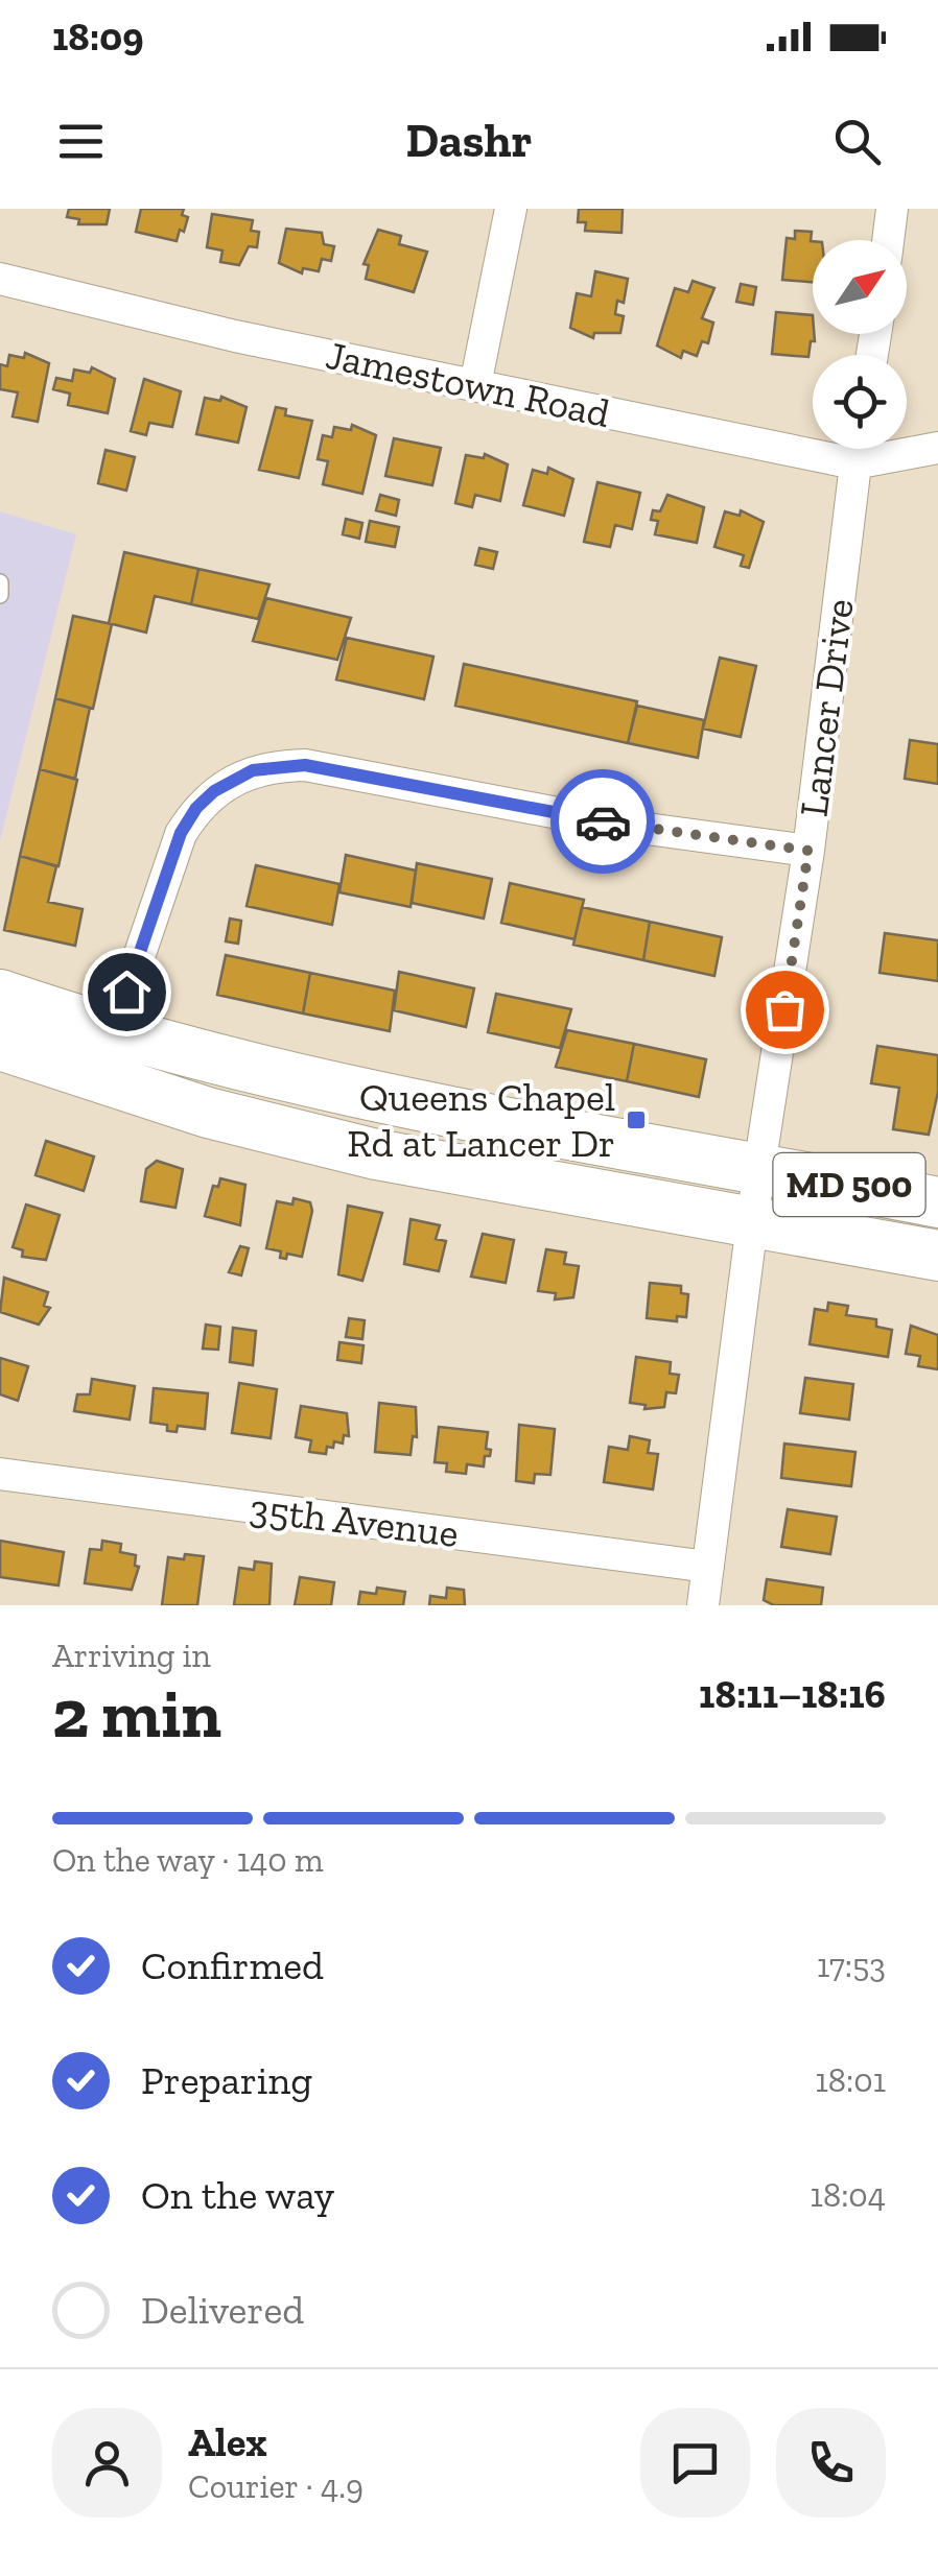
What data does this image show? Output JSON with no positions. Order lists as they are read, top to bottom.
{
  "streets": {
    "main road": ["MD 500"],
    "street": ["Jamestown Road", "Lancer Drive", "35th Avenue"]
  },
  "crossings": [
    ["Jamestown Road", "Lancer Drive"],
    ["Lancer Drive", "MD 500"],
    ["Lancer Drive", "35th Avenue"]
  ],
  "places": {
    "transit": ["Queens Chapel Rd at Lancer Dr"]
  },
  "north": "top right",
  "page": {
    "status": "18:09",
    "header": "Dashr",
    "heading": ["2 min", "Arriving in", "18:11–18:16"],
    "panel": ["Alex", "Courier · 4.9"],
    "bar": "On the way · 140 m",
    "list": [
      ["Confirmed", "17:53"],
      ["Preparing", "18:01"],
      ["On the way", "18:04"],
      "Delivered"
    ]
  }
}
